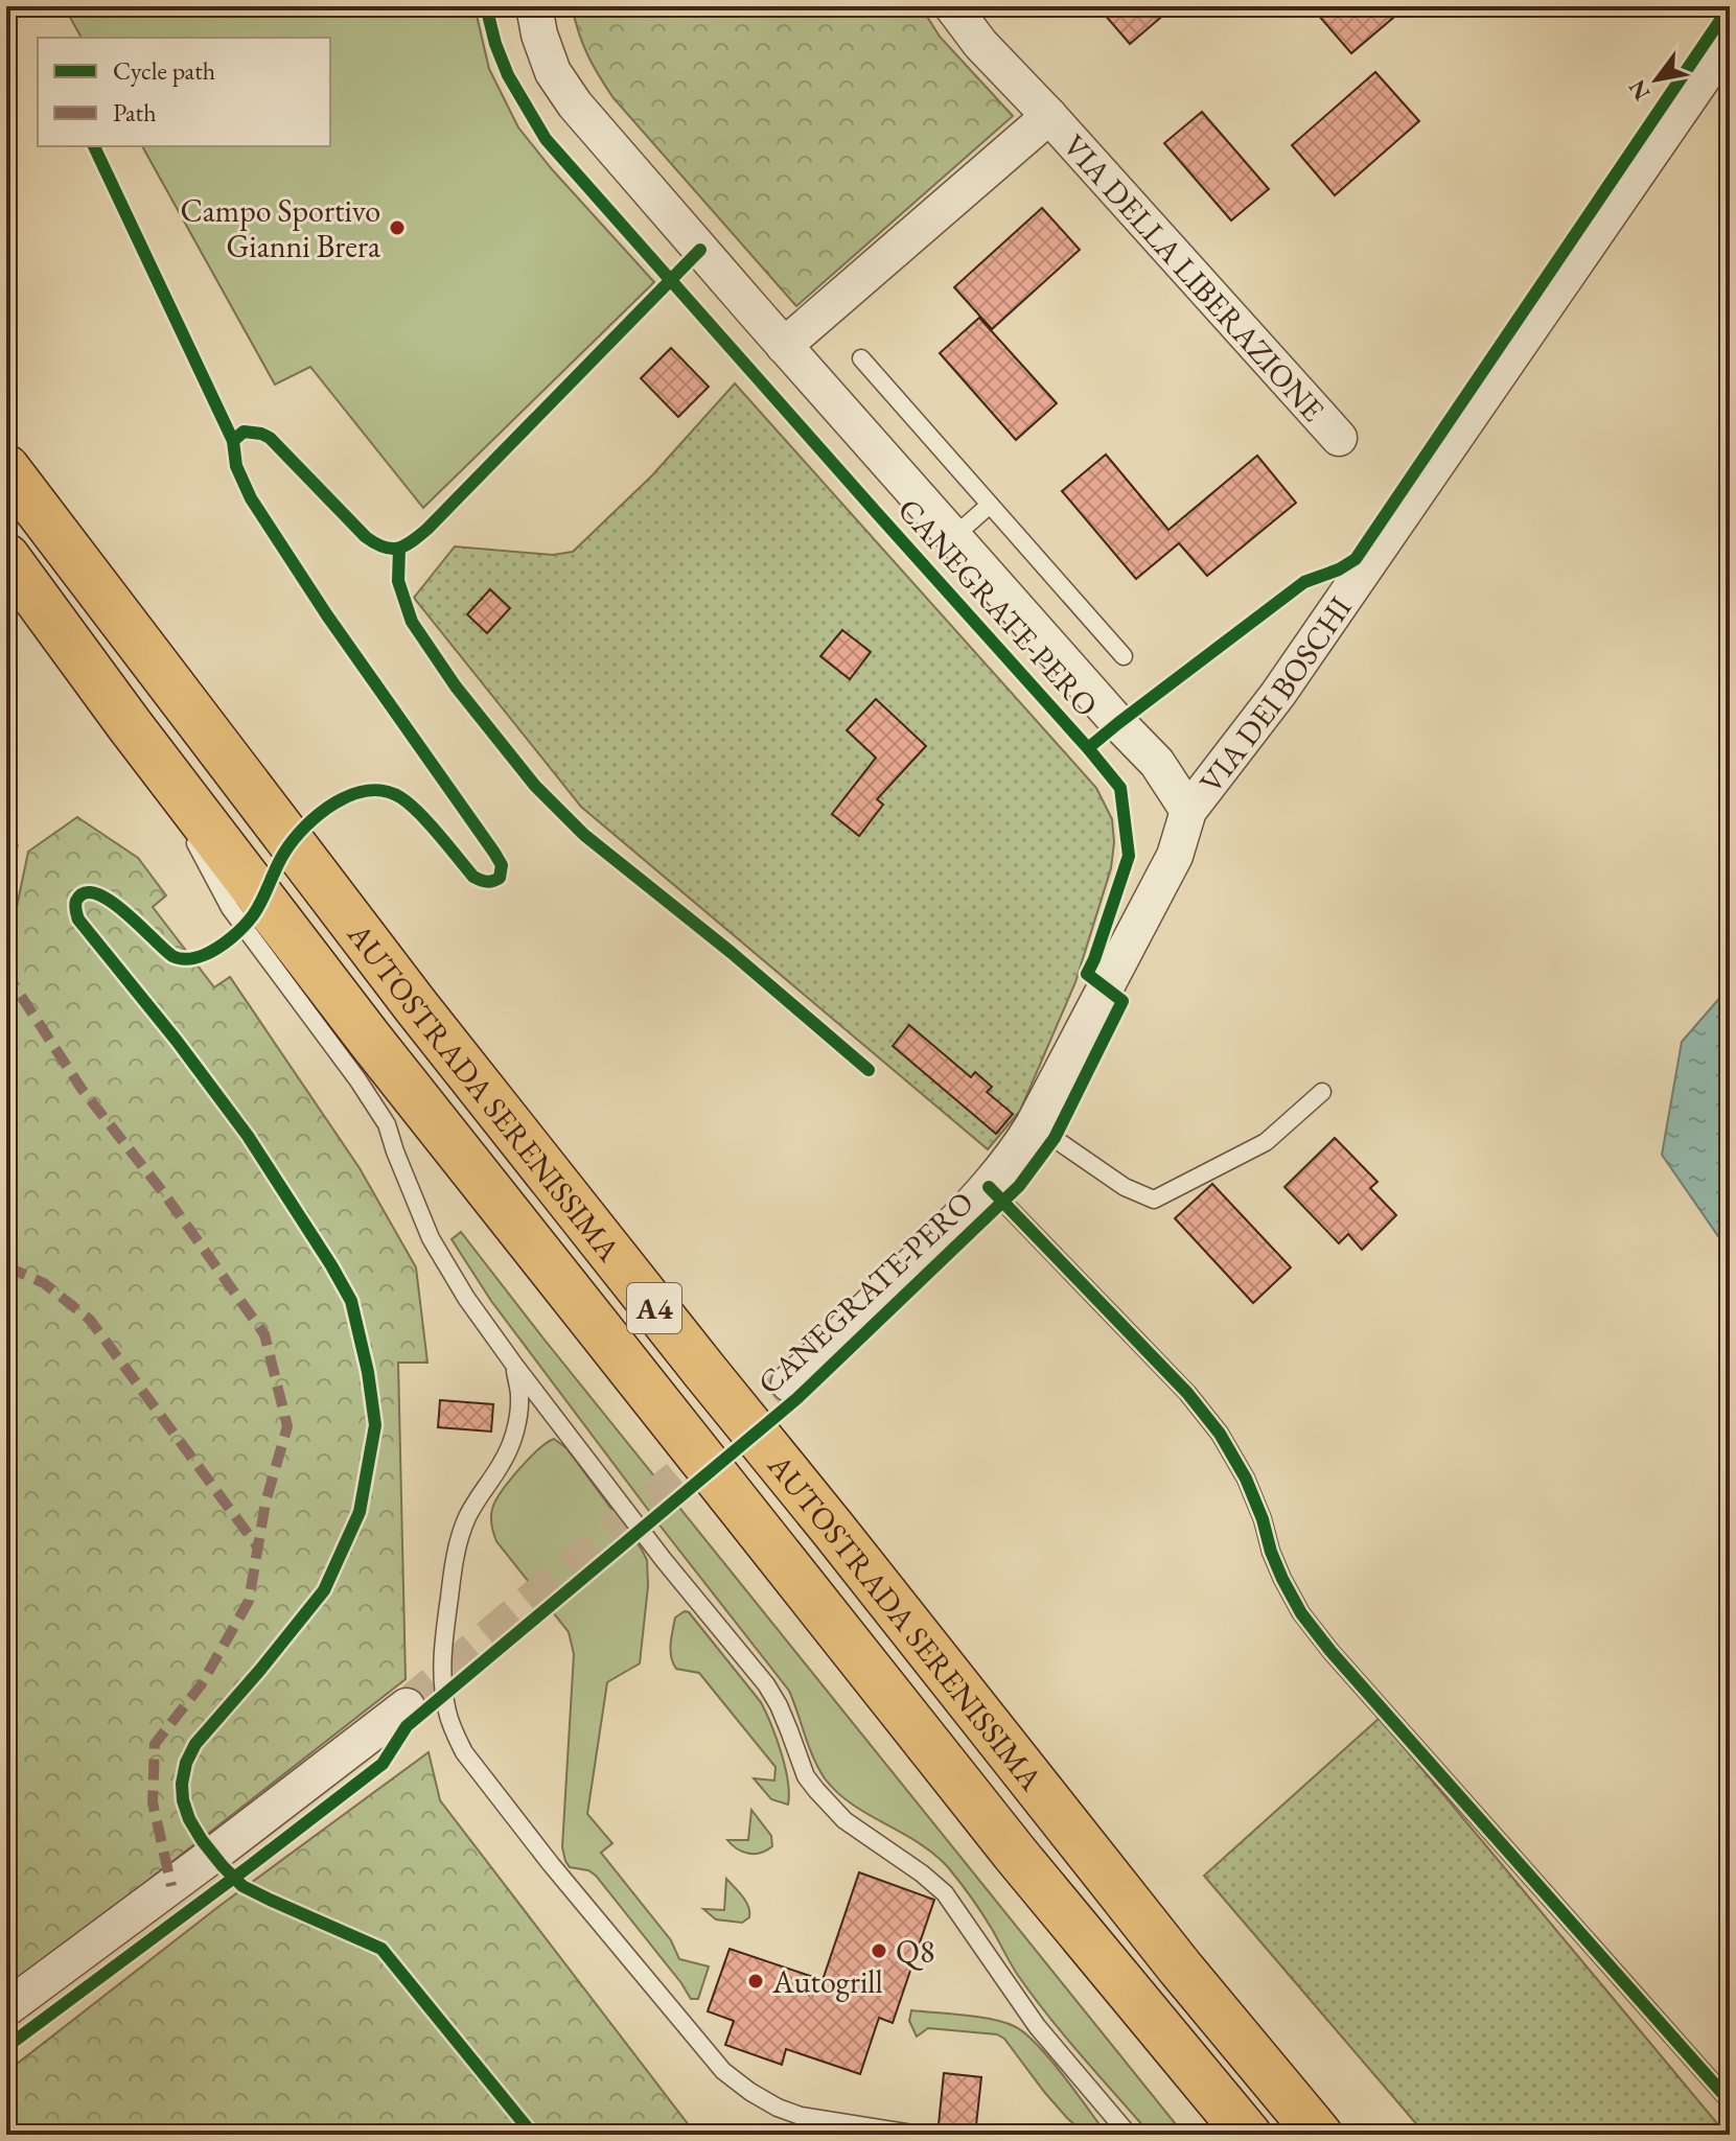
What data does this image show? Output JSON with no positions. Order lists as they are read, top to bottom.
{
  "streets": {
    "highway": ["AUTOSTRADA SERENISSIMA", "A4"],
    "street": ["VIA DELLA LIBERAZIONE", "VIA DEI BOSCHI"],
    "cycle path": ["CANEGRATE-PERO"]
  },
  "places": ["Campo Sportivo Gianni Brera", "Q8", "Autogrill"],
  "legend": ["Cycle path", "Path"],
  "north": "bottom left"
}
